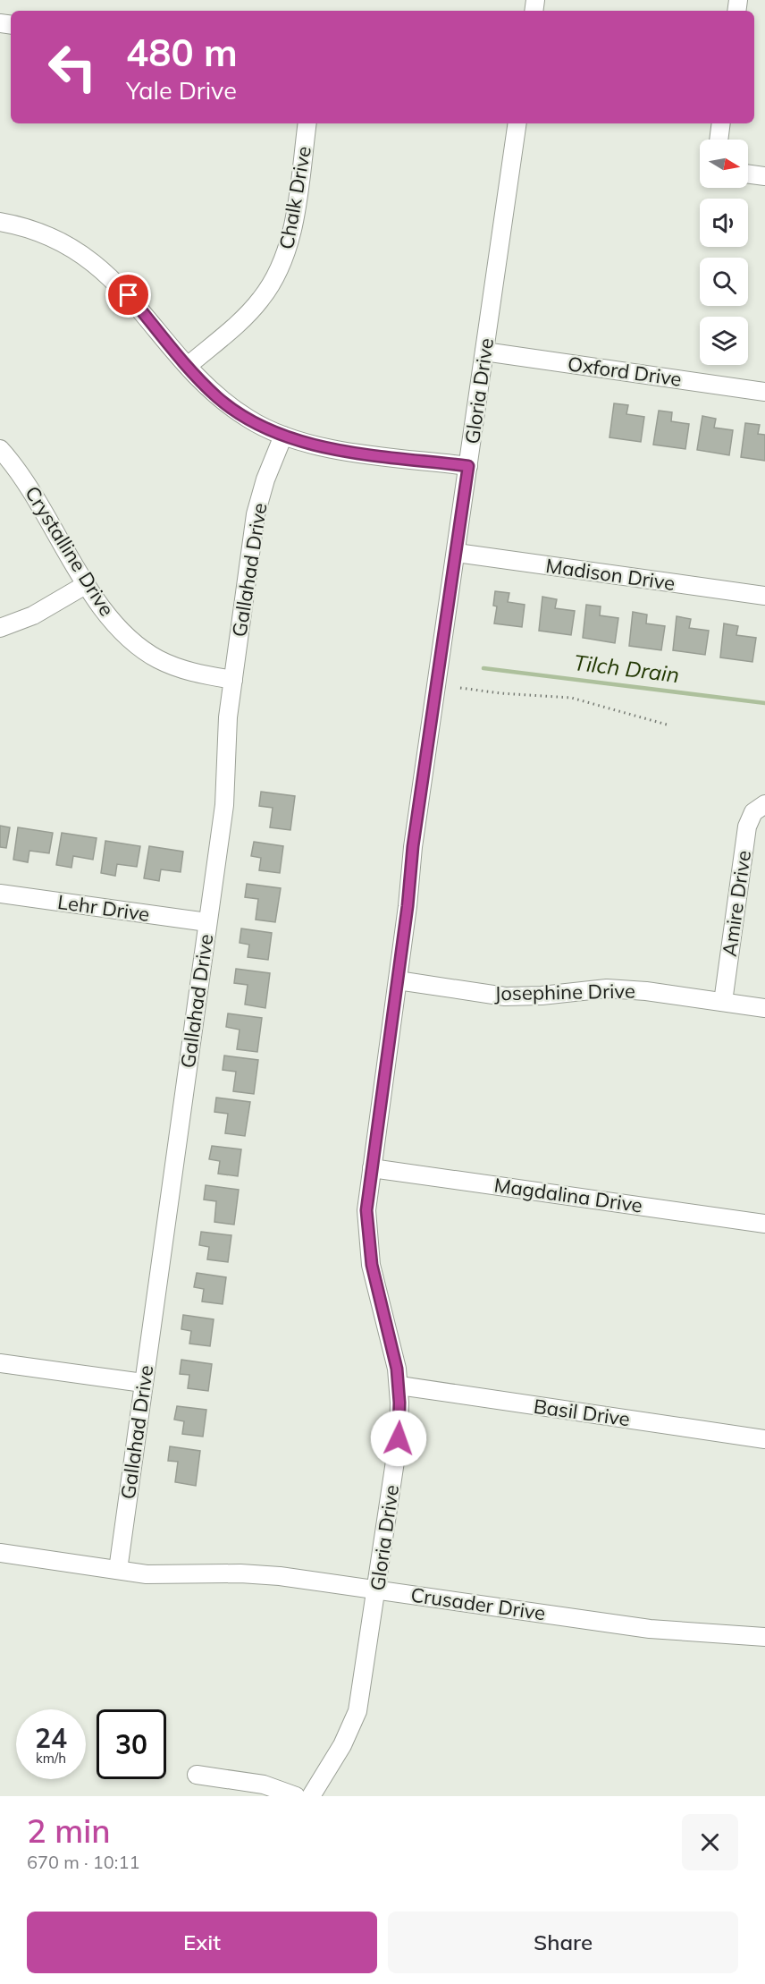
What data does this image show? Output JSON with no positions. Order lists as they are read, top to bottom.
{
  "streets": {
    "street": [
      "Chalk Drive",
      "Oxford Drive",
      "Gloria Drive",
      "Crystalline Drive",
      "Gallahad Drive",
      "Madison Drive",
      "Amire Drive",
      "Lehr Drive",
      "Josephine Drive",
      "Magdalina Drive",
      "Basil Drive",
      "Crusader Drive"
    ]
  },
  "crossings": [
    ["Oxford Drive", "Gloria Drive"],
    ["Gloria Drive", "Madison Drive"],
    ["Gloria Drive", "Josephine Drive"],
    ["Gloria Drive", "Magdalina Drive"],
    ["Gloria Drive", "Basil Drive"],
    ["Gloria Drive", "Crusader Drive"],
    ["Crystalline Drive", "Gallahad Drive"],
    ["Gallahad Drive", "Lehr Drive"],
    ["Gallahad Drive", "Crusader Drive"],
    ["Amire Drive", "Josephine Drive"]
  ],
  "water": ["Tilch Drain"],
  "north": "right",
  "page": {
    "turn": ["480 m", "Yale Drive"],
    "speed": "24 km/h",
    "limit": "30",
    "heading": ["2 min", "670 m · 10:11"],
    "buttons": ["Exit", "Share"]
  }
}
